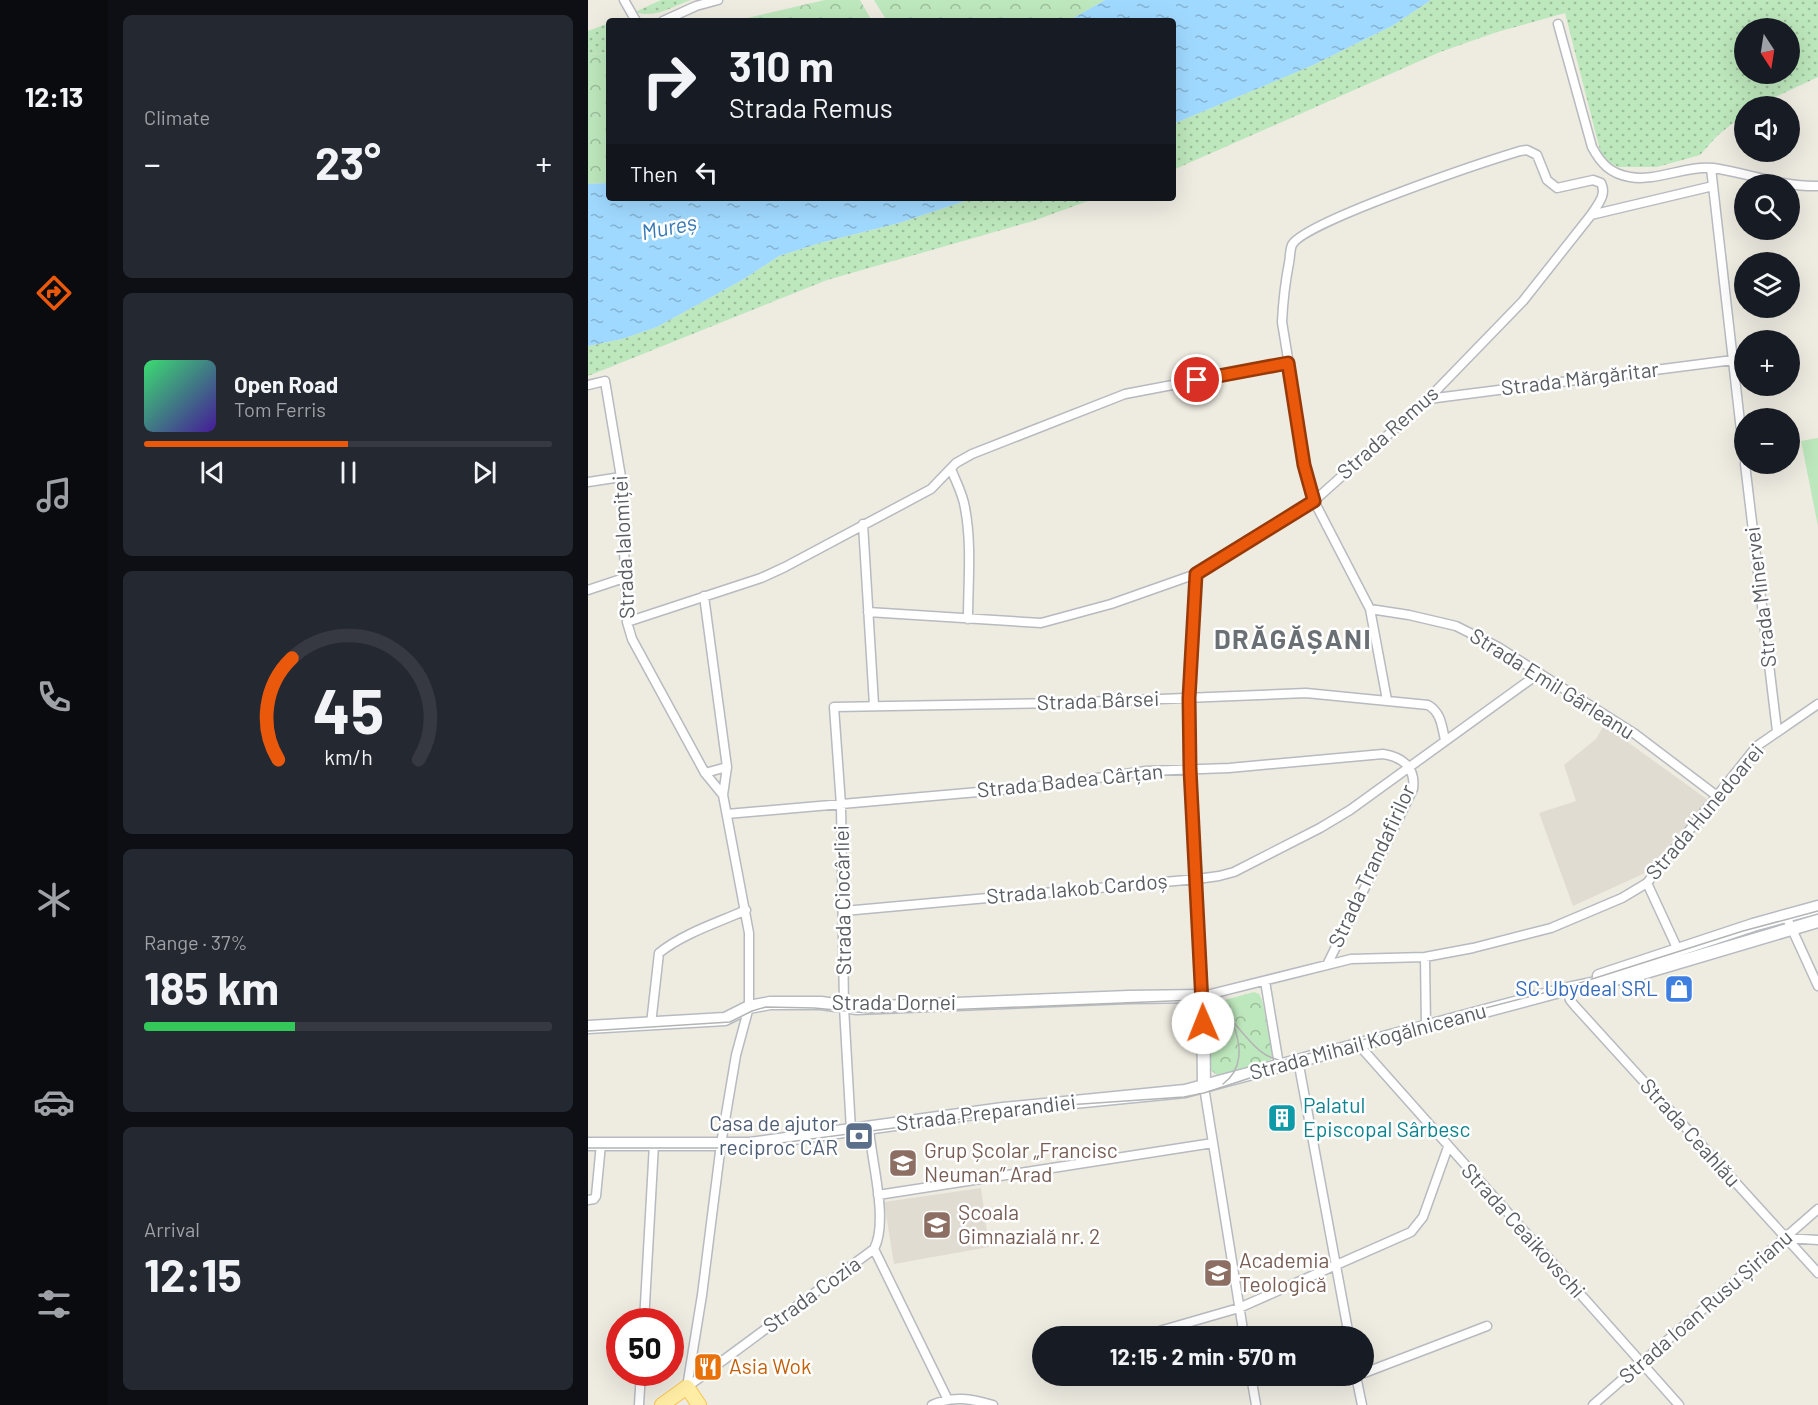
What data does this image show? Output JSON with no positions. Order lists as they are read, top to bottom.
{
  "streets": {
    "main road": [
      "Strada Dornei",
      "Strada Mihail Kogălniceanu",
      "Strada Preparandiei",
      "Strada Cozia"
    ],
    "street": [
      "Strada Mărgăritar",
      "Strada Remus",
      "Strada Ialomiței",
      "Strada Minervei",
      "Strada Emil Gârleanu",
      "Strada Bârsei",
      "Strada Badea Cârțan",
      "Strada Hunedoarei",
      "Strada Trandafirilor",
      "Strada Iakob Cardoș",
      "Strada Ciocârliei",
      "Strada Ceahlău",
      "Strada Ceaikovschi",
      "Strada Ioan Rusu Șirianu"
    ]
  },
  "crossings": [
    ["Strada Mărgăritar", "Strada Remus"],
    ["Strada Minervei", "Strada Hunedoarei"],
    ["Strada Emil Gârleanu", "Strada Hunedoarei"],
    ["Strada Emil Gârleanu", "Strada Iakob Cardoș"],
    ["Strada Bârsei", "Strada Iakob Cardoș"],
    ["Strada Bârsei", "Strada Ciocârliei"],
    ["Strada Badea Cârțan", "Strada Trandafirilor"],
    ["Strada Badea Cârțan", "Strada Iakob Cardoș"],
    ["Strada Badea Cârțan", "Strada Ciocârliei"],
    ["Strada Hunedoarei", "Strada Trandafirilor"],
    ["Strada Hunedoarei", "Strada Dornei"],
    ["Strada Trandafirilor", "Strada Iakob Cardoș"],
    ["Strada Iakob Cardoș", "Strada Ciocârliei"],
    ["Strada Ciocârliei", "Strada Dornei"],
    ["Strada Ciocârliei", "Strada Preparandiei"],
    ["Strada Mihail Kogălniceanu", "Strada Preparandiei"],
    ["Strada Mihail Kogălniceanu", "Strada Ceahlău"],
    ["Strada Mihail Kogălniceanu", "Strada Ceaikovschi"],
    ["Strada Ceahlău", "Strada Ioan Rusu Șirianu"],
    ["Strada Ceaikovschi", "Strada Ioan Rusu Șirianu"]
  ],
  "districts": ["DRĂGĂȘANI"],
  "water": ["Mureș"],
  "places": {
    "shop": ["SC Ubydeal SRL"],
    "building": ["Palatul Episcopal Sârbesc"],
    "bank": ["Casa de ajutor reciproc CAR"],
    "school or university": ["Grup Școlar „Francisc Neuman” Arad", "Școala Gimnazială nr. 2", "Academia Teologică"],
    "restaurant": ["Asia Wok"]
  },
  "north": "bottom",
  "page": {
    "tabs": "12:13",
    "tile": [
      "Climate",
      ["Range · 37%", "185 km"],
      ["Arrival", "12:15"]
    ],
    "map_buttons": ["+", "−"],
    "turn": ["310 m", "Strada Remus"],
    "heat": ["−", "23°", "+"],
    "then": "Then",
    "song": ["Open Road", "Tom Ferris"],
    "limit": "50",
    "trip": "12:15 · 2 min · 570 m",
    "gauge": ["45", "km/h"]
  }
}
